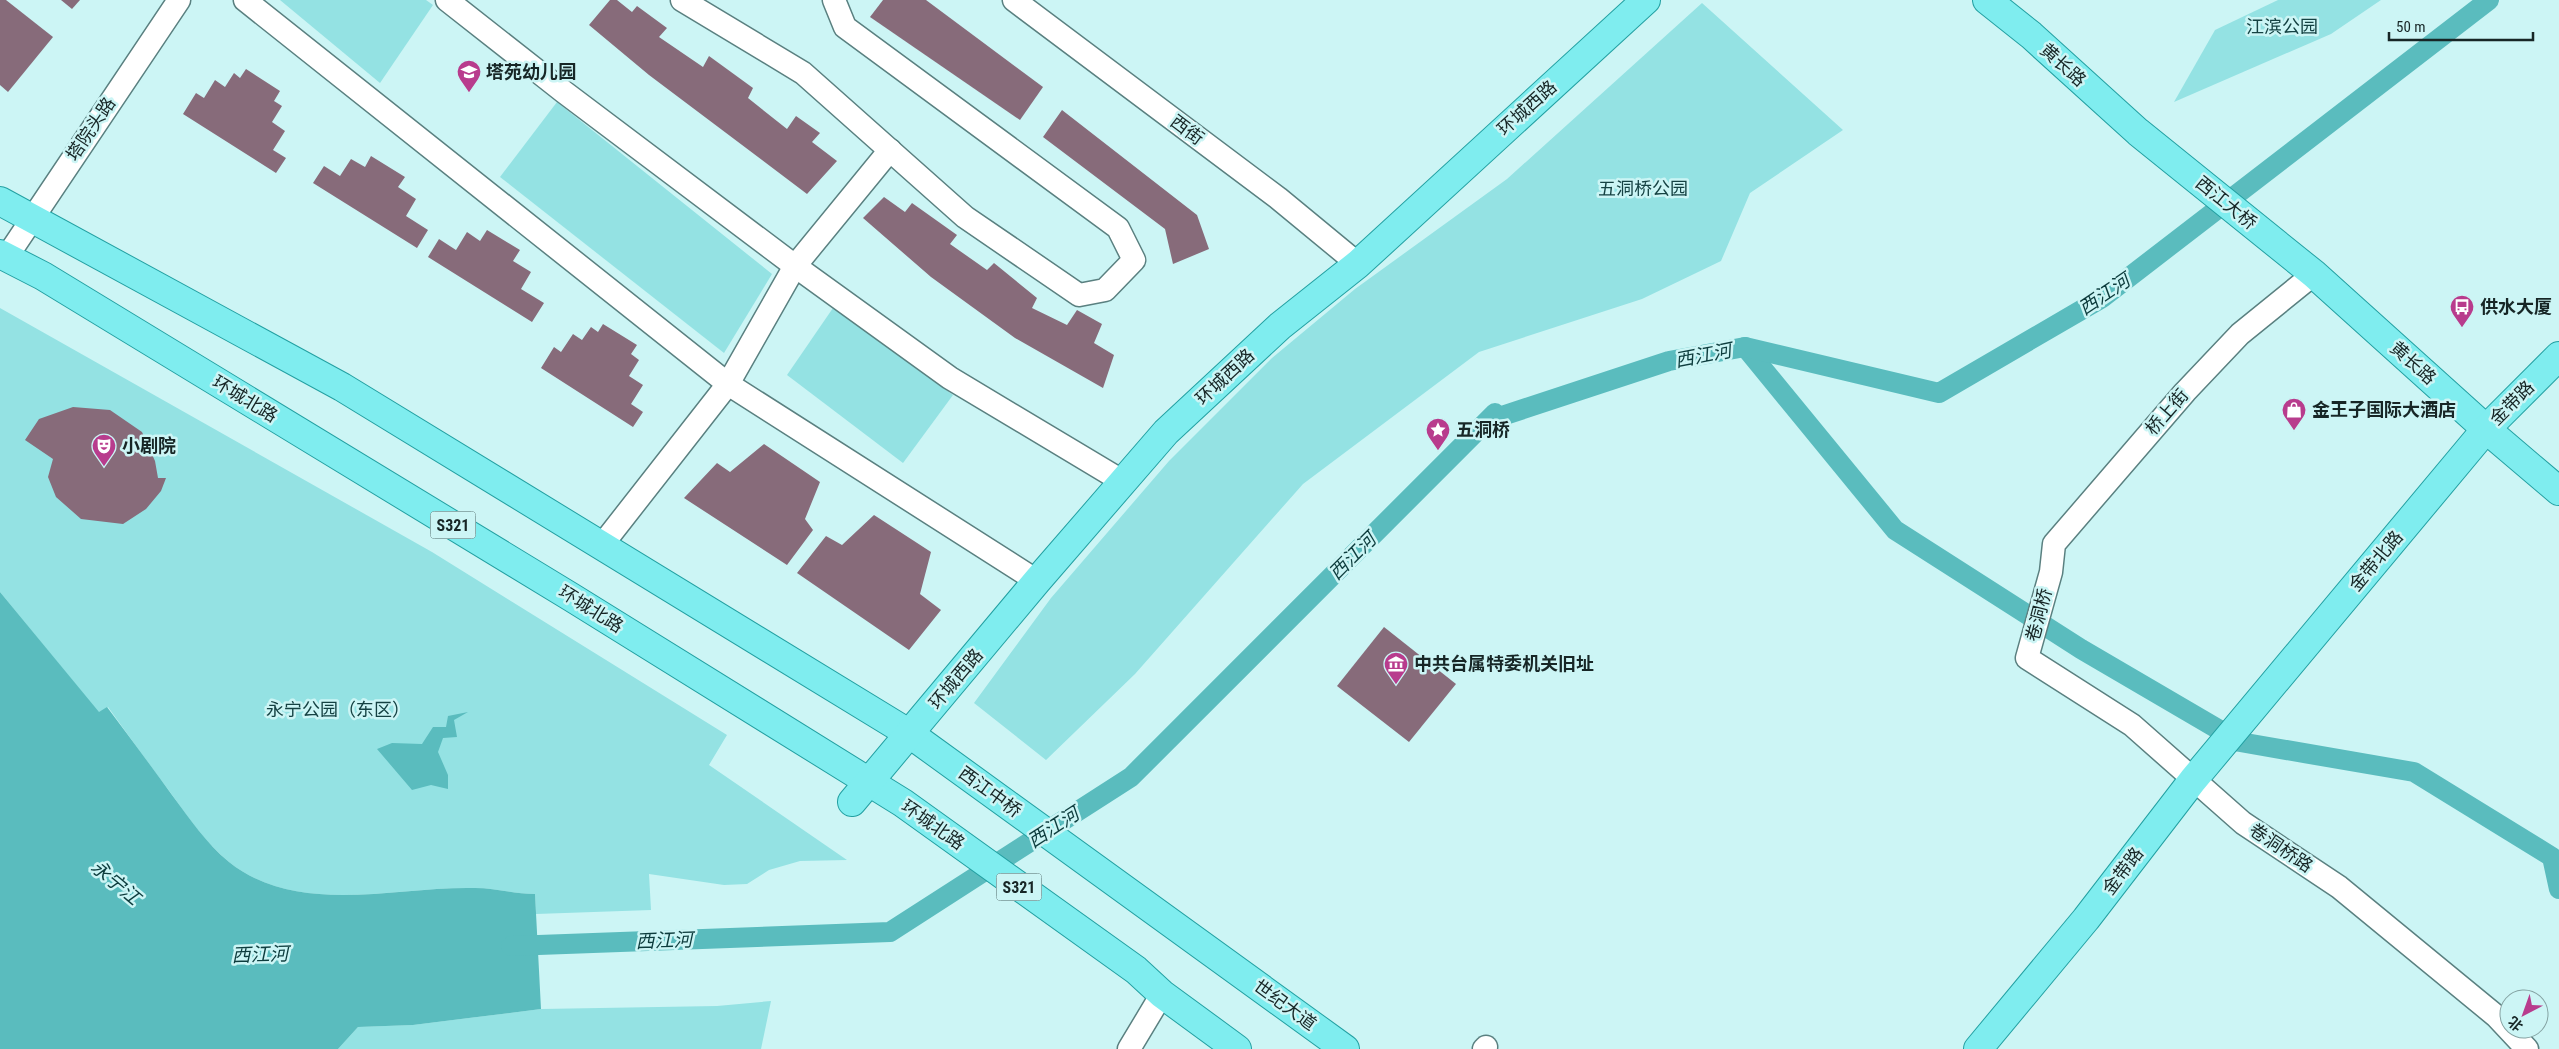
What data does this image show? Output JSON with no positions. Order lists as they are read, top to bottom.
{
  "streets": {
    "main road": [
      "黄长路",
      "环城西路",
      "西江大桥",
      "环城北路",
      "金带路",
      "S321",
      "金带北路",
      "西江中桥",
      "世纪大道"
    ],
    "street": [
      "塔院头路",
      "西街",
      "桥上街",
      "卷洞桥",
      "卷洞桥路"
    ]
  },
  "crossings": [
    ["黄长路", "西江大桥"],
    ["黄长路", "金带路"],
    ["黄长路", "桥上街"],
    ["黄长路", "金带北路"],
    ["环城西路", "西街"],
    ["环城西路", "环城北路"],
    ["环城西路", "西江中桥"],
    ["塔院头路", "环城北路"],
    ["西江大桥", "桥上街"],
    ["环城北路", "S321"],
    ["金带路", "金带北路"],
    ["金带路", "卷洞桥路"],
    ["桥上街", "卷洞桥"],
    ["卷洞桥", "卷洞桥路"],
    ["西江中桥", "世纪大道"]
  ],
  "water": ["西江河", "永宁江"],
  "parks": ["江滨公园", "五洞桥公园", "永宁公园（东区）"],
  "places": {
    "school or university": ["塔苑幼儿园"],
    "bus stop": ["供水大厦"],
    "shop": ["金王子国际大酒店"],
    "place": ["五洞桥"],
    "theatre": ["小剧院"],
    "museum": ["中共台属特委机关旧址"]
  },
  "scale_bar": "50 m",
  "north": "bottom left"
}
